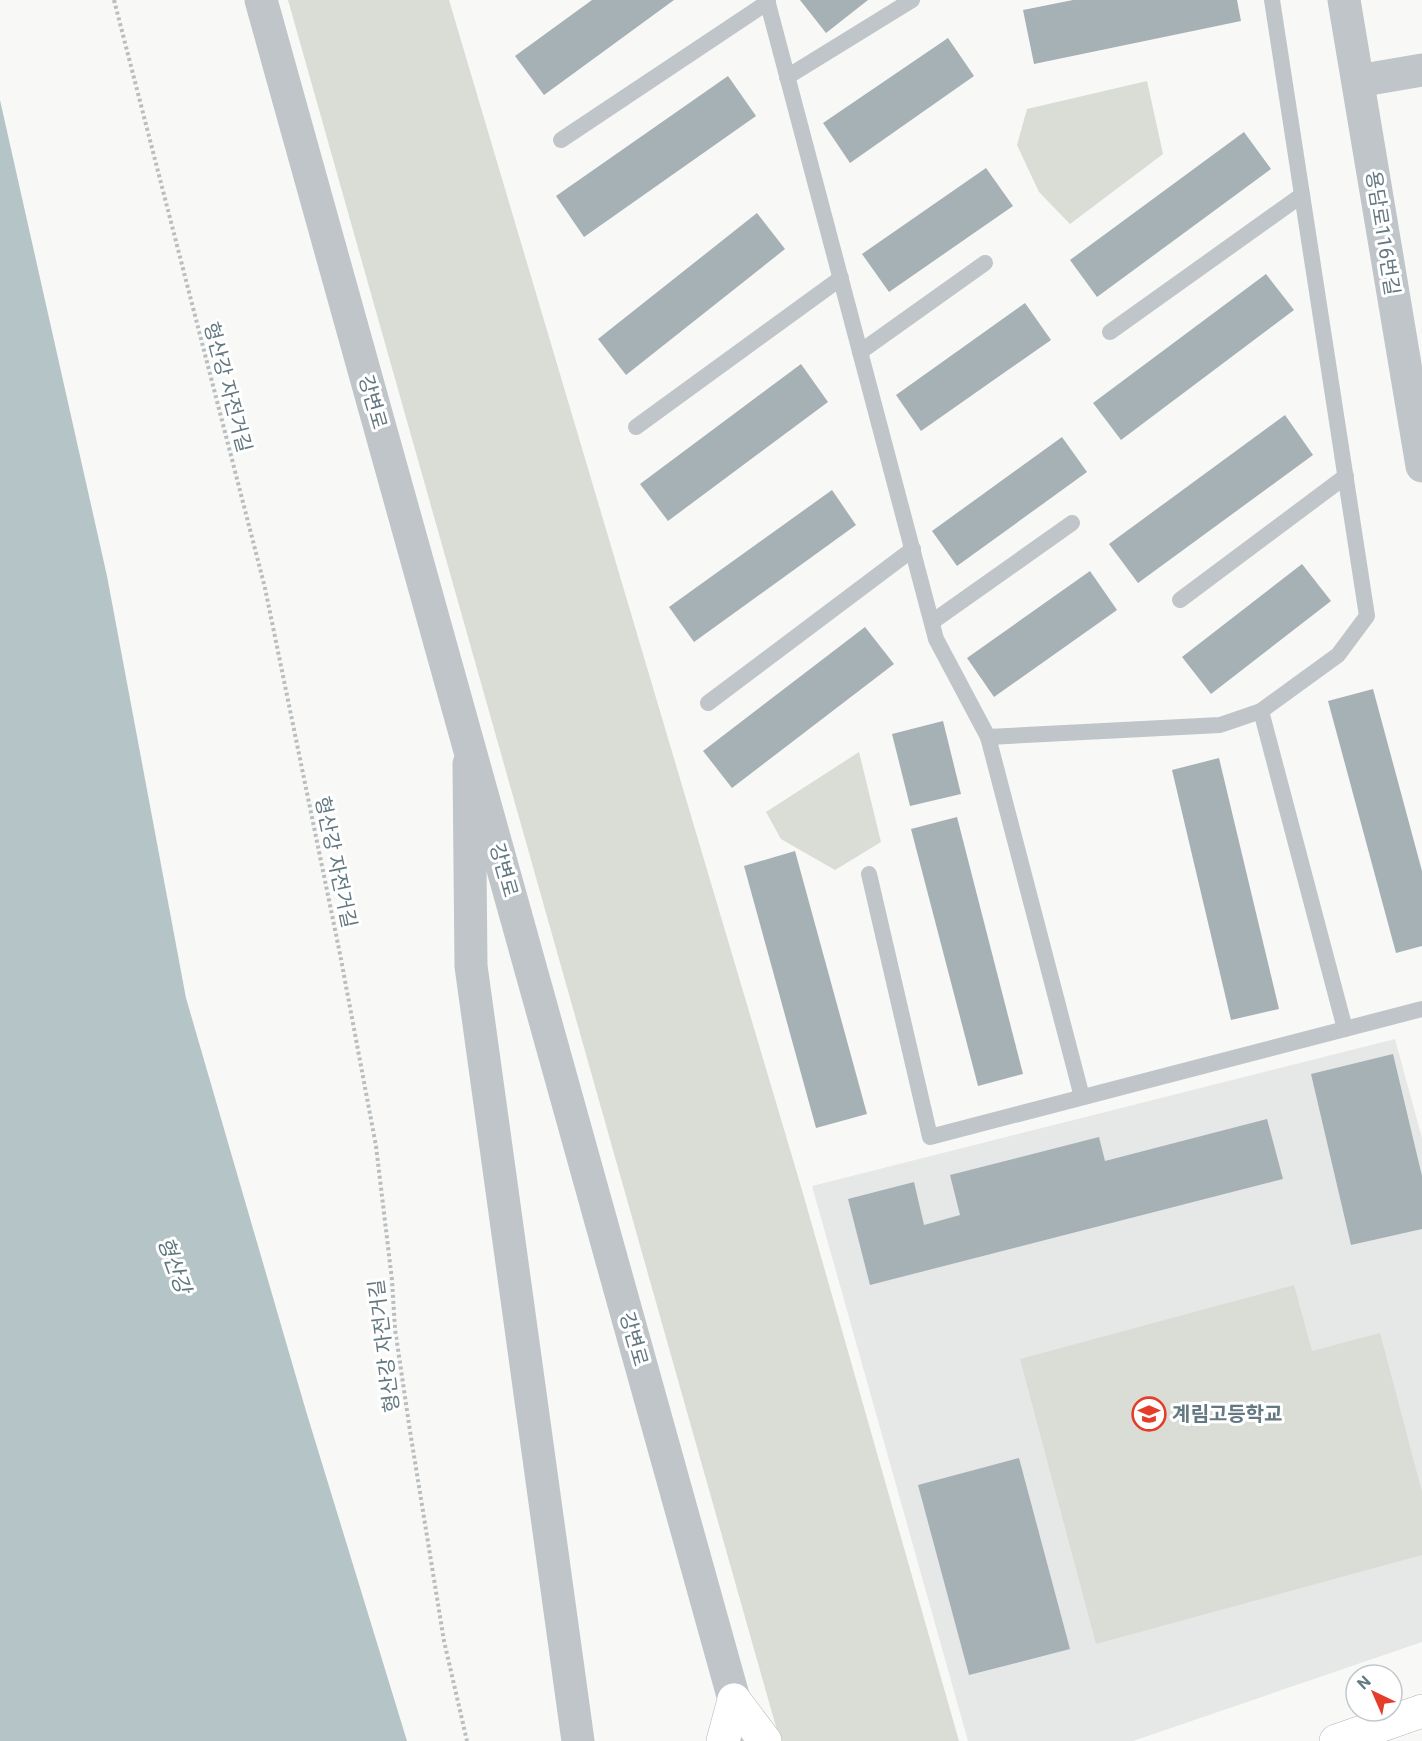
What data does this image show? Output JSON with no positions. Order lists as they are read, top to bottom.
{
  "streets": {
    "street": ["용담로116번길", "강변로"],
    "path": ["형산강 자전거길"]
  },
  "water": ["형산강"],
  "places": {
    "school or university": ["계림고등학교"]
  },
  "north": "top left"
}
